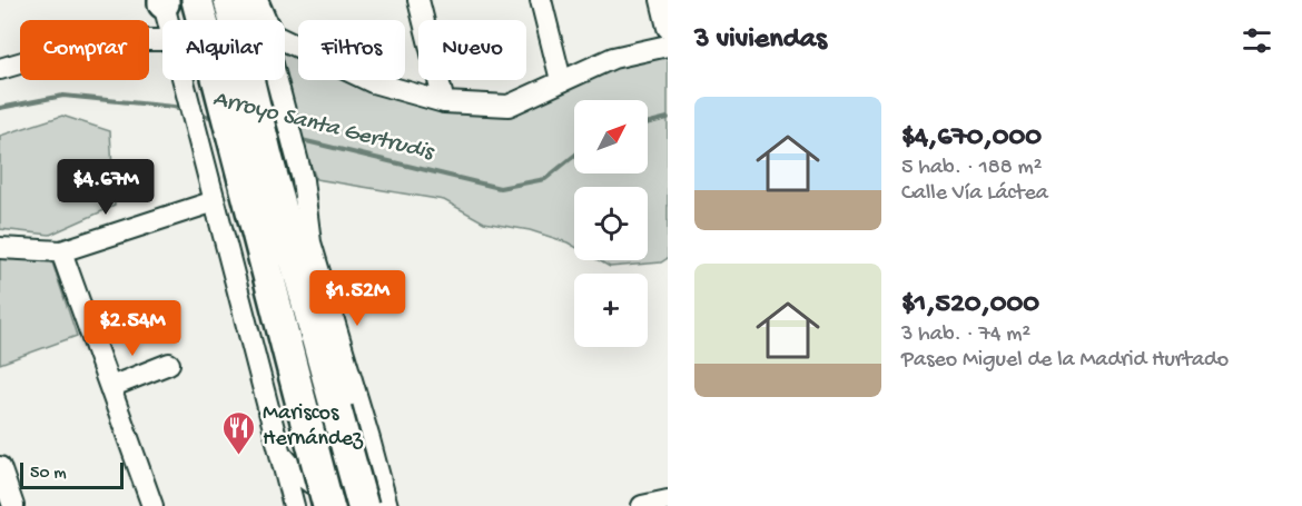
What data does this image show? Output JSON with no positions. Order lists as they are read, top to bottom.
{
  "water": ["Arroyo Santa Gertrudis"],
  "places": {
    "restaurant": ["Mariscos Hernández"]
  },
  "scale_bar": "50 m",
  "north": "top right",
  "page": {
    "heading": "3 viviendas",
    "chip": [
      "Comprar",
      "Alquilar",
      "Filtros",
      "Nuevo"
    ],
    "list": [
      {
        "name": "$4,670,000",
        "note": "5 hab. · 188 m² · Calle Vía Láctea"
      },
      {
        "name": "$1,520,000",
        "note": "3 hab. · 74 m² · Paseo Miguel de la Madrid Hurtado"
      }
    ],
    "map_buttons": "+",
    "price": ["$4.67M", "$1.52M", "$2.54M"],
    "scale": "50 m"
  }
}
